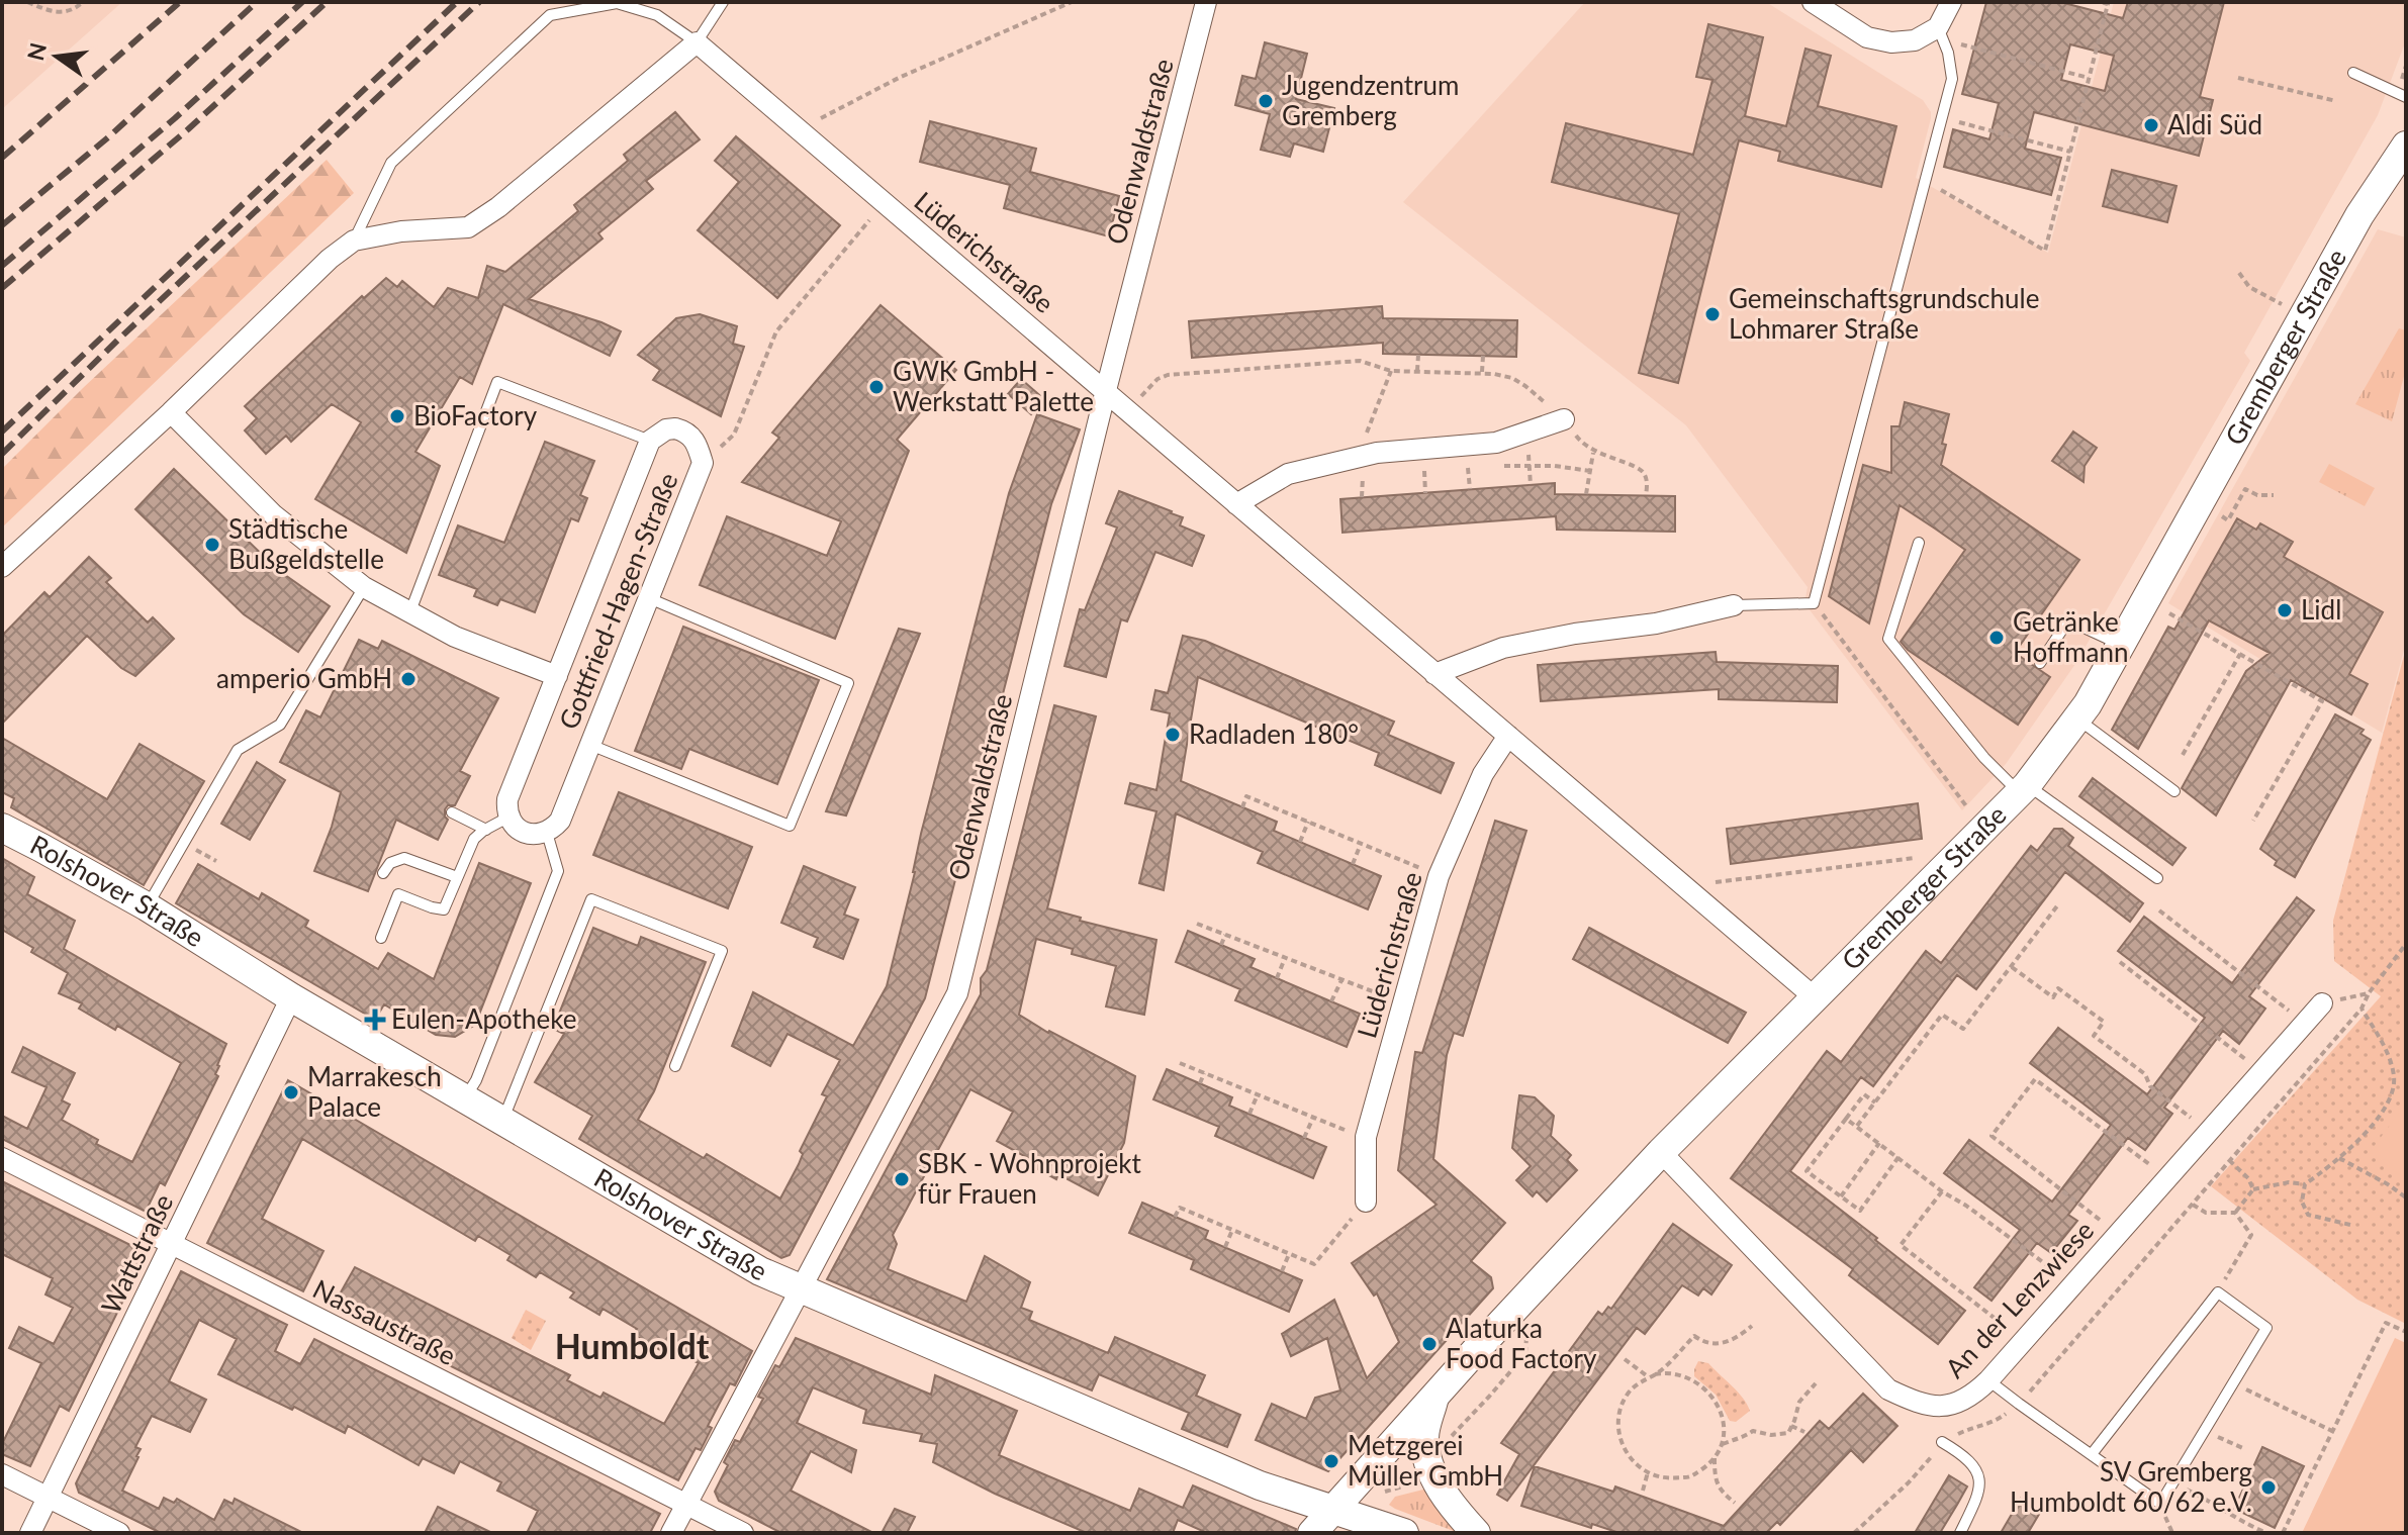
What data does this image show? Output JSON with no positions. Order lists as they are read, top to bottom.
{
  "streets": {
    "street": [
      "Odenwaldstraße",
      "Lüderichstraße",
      "Gremberger Straße",
      "Gottfried-Hagen-Straße",
      "Rolshover Straße",
      "Wattstraße",
      "An der Lenzwiese",
      "Nassaustraße"
    ]
  },
  "crossings": [
    ["Odenwaldstraße", "Lüderichstraße"],
    ["Odenwaldstraße", "Rolshover Straße"],
    ["Odenwaldstraße", "Nassaustraße"],
    ["Lüderichstraße", "Gremberger Straße"],
    ["Gremberger Straße", "Rolshover Straße"],
    ["Gremberger Straße", "An der Lenzwiese"],
    ["Rolshover Straße", "Wattstraße"],
    ["Wattstraße", "Nassaustraße"]
  ],
  "districts": ["Humboldt"],
  "places": {
    "other": [
      "Jugendzentrum Gremberg",
      "Aldi Süd",
      "Gemeinschaftsgrundschule Lohmarer Straße",
      "GWK GmbH - Werkstatt Palette",
      "BioFactory",
      "Städtische Bußgeldstelle",
      "Lidl",
      "Getränke Hoffmann",
      "amperio GmbH",
      "Radladen 180°",
      "Marrakesch Palace",
      "SBK - Wohnprojekt für Frauen",
      "Alaturka Food Factory",
      "Metzgerei Müller GmbH",
      "SV Gremberg Humboldt 60/62 e.V."
    ],
    "health": ["Eulen-Apotheke"]
  },
  "north": "left"
}
